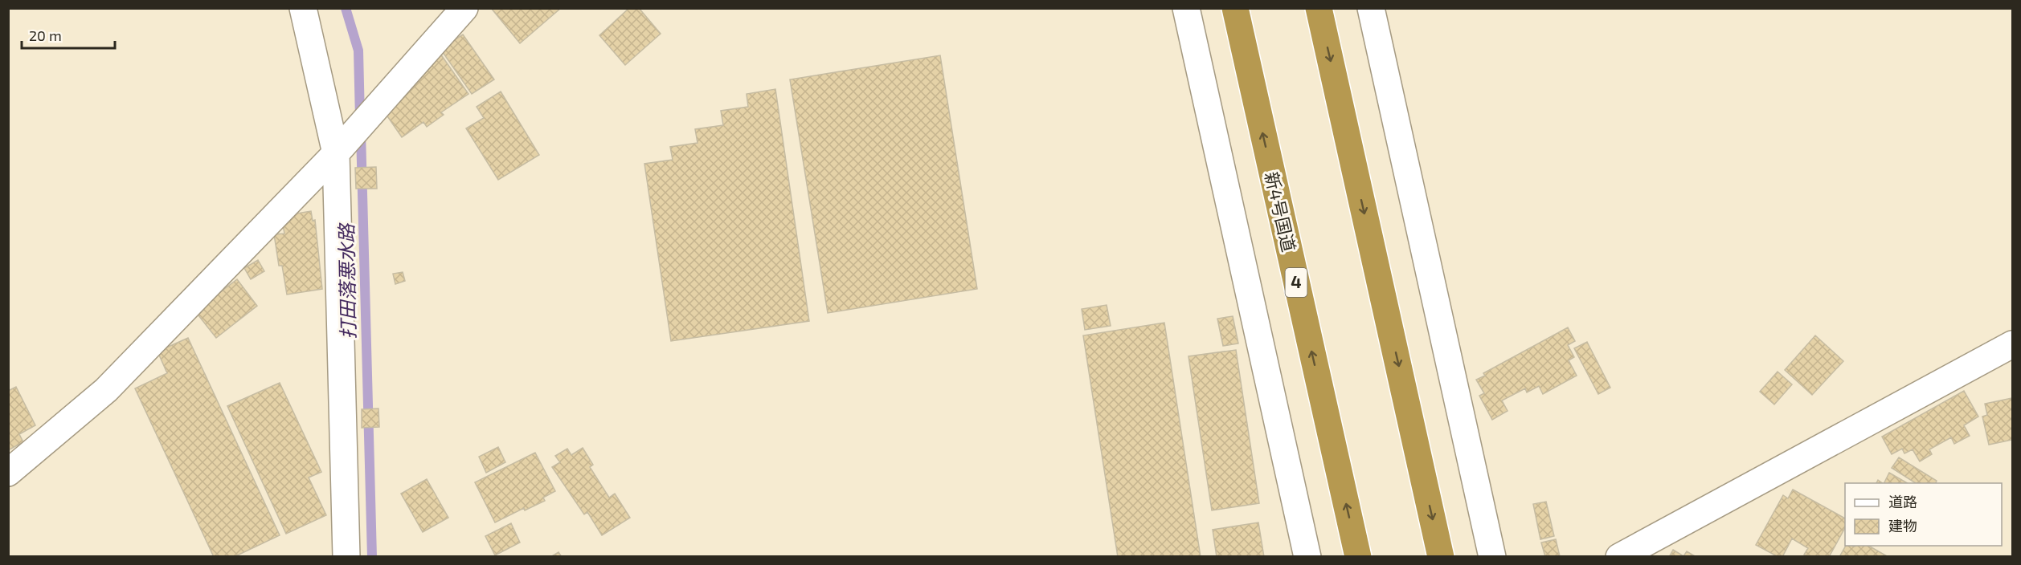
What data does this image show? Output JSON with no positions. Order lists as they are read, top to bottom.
{
  "streets": {
    "highway": ["新4号国道", "4"]
  },
  "water": ["打田落悪水路"],
  "legend": ["道路", "建物"],
  "scale_bar": "20 m"
}
